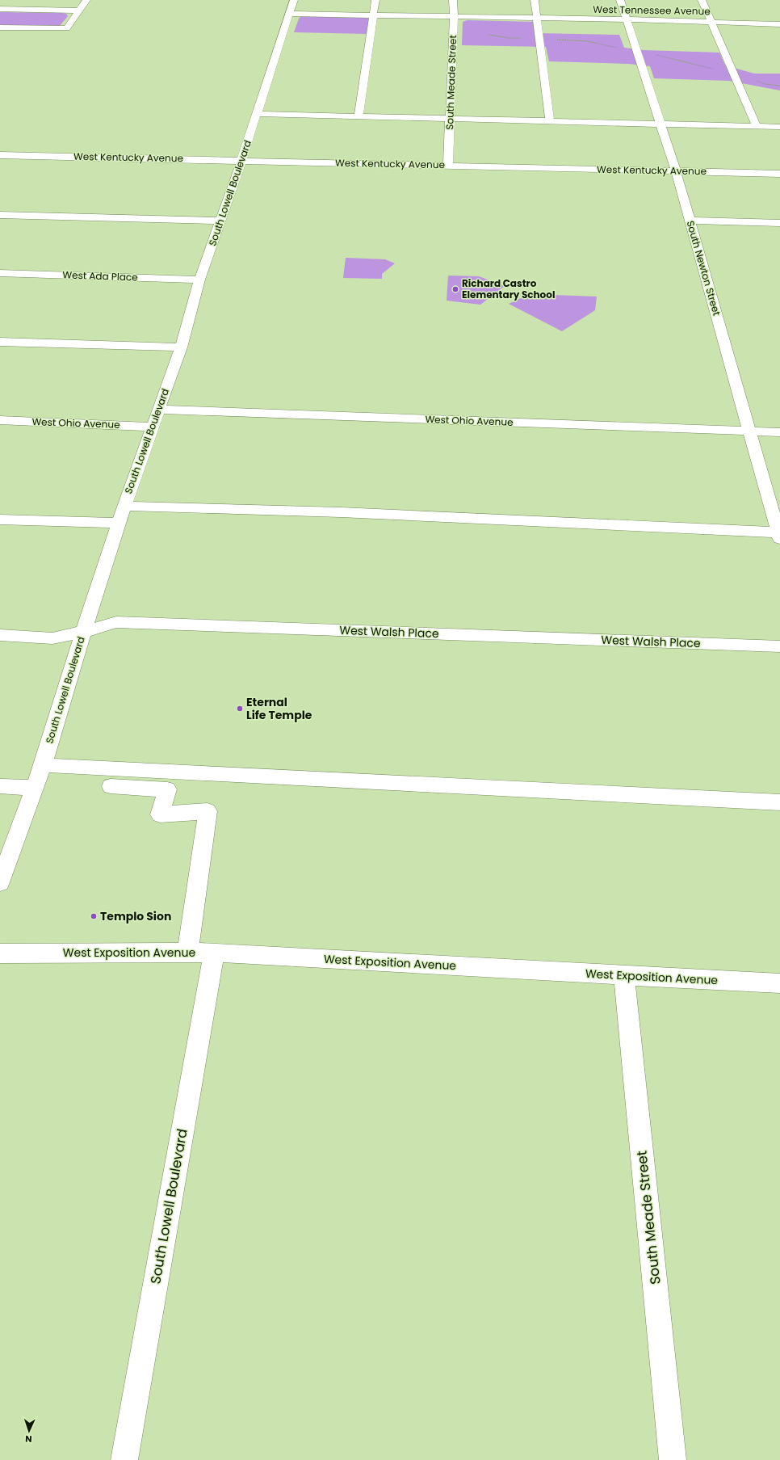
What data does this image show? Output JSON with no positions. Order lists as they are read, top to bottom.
{
  "streets": {
    "street": [
      "West Tennessee Avenue",
      "South Meade Street",
      "West Kentucky Avenue",
      "South Lowell Boulevard",
      "South Newton Street",
      "West Ada Place",
      "West Ohio Avenue",
      "West Walsh Place",
      "West Exposition Avenue"
    ]
  },
  "crossings": [
    ["West Tennessee Avenue", "South Meade Street"],
    ["West Tennessee Avenue", "South Lowell Boulevard"],
    ["West Tennessee Avenue", "South Newton Street"],
    ["South Meade Street", "West Kentucky Avenue"],
    ["South Meade Street", "West Exposition Avenue"],
    ["West Kentucky Avenue", "South Lowell Boulevard"],
    ["West Kentucky Avenue", "South Newton Street"],
    ["South Lowell Boulevard", "West Ada Place"],
    ["South Lowell Boulevard", "West Ohio Avenue"],
    ["South Lowell Boulevard", "West Walsh Place"],
    ["South Lowell Boulevard", "West Exposition Avenue"],
    ["South Newton Street", "West Ohio Avenue"]
  ],
  "places": ["Richard Castro Elementary School", "Eternal Life Temple", "Templo Sion"],
  "north": "bottom"
}
